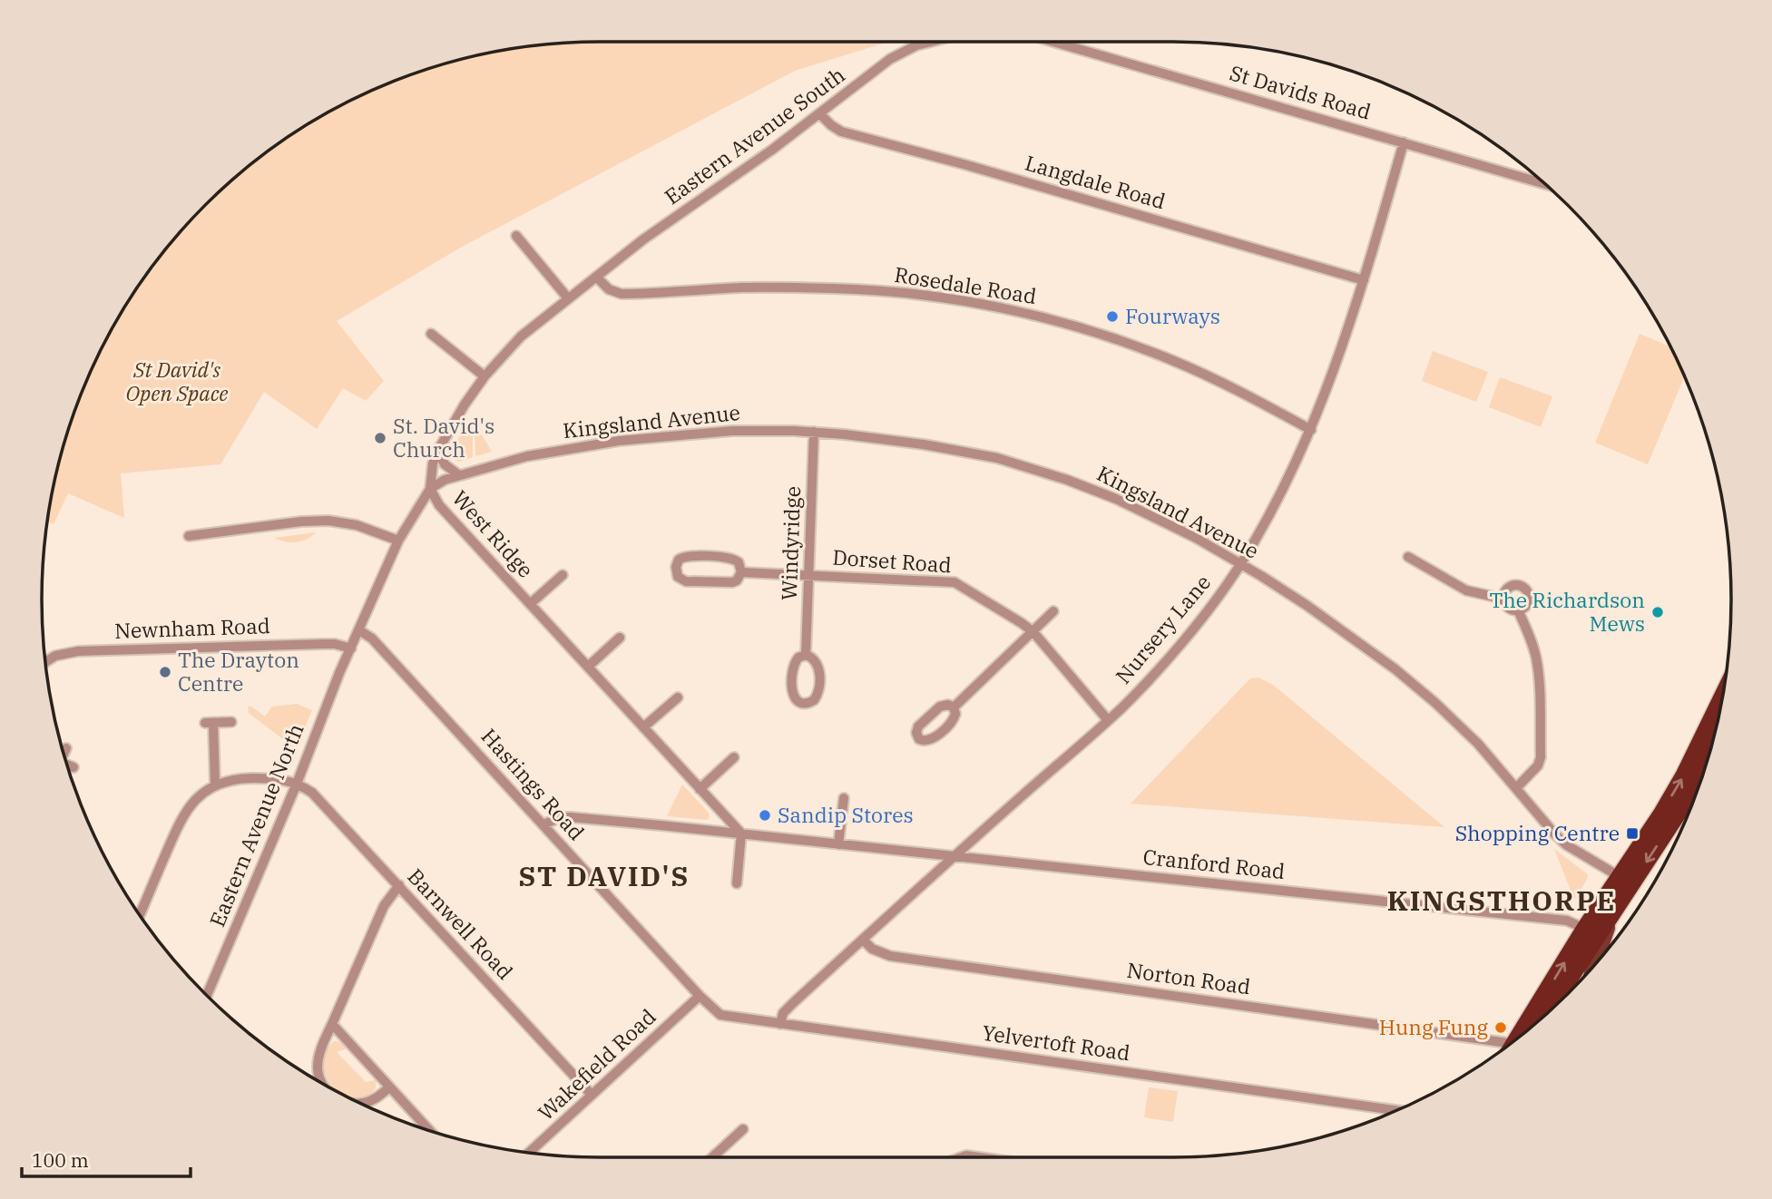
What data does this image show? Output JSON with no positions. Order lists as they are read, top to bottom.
{
  "streets": {
    "street": [
      "St Davids Road",
      "Eastern Avenue South",
      "Langdale Road",
      "Rosedale Road",
      "Kingsland Avenue",
      "West Ridge",
      "Windyridge",
      "Dorset Road",
      "Newnham Road",
      "Nursery Lane",
      "Hastings Road",
      "Eastern Avenue North",
      "Cranford Road",
      "Barnwell Road",
      "Norton Road",
      "Yelvertoft Road",
      "Wakefield Road"
    ]
  },
  "crossings": [
    ["St Davids Road", "Nursery Lane"],
    ["Eastern Avenue South", "Langdale Road"],
    ["Eastern Avenue South", "Rosedale Road"],
    ["Eastern Avenue South", "Kingsland Avenue"],
    ["Eastern Avenue South", "West Ridge"],
    ["Eastern Avenue South", "Eastern Avenue North"],
    ["Langdale Road", "Nursery Lane"],
    ["Rosedale Road", "Nursery Lane"],
    ["Kingsland Avenue", "West Ridge"],
    ["Kingsland Avenue", "Windyridge"],
    ["Kingsland Avenue", "Nursery Lane"],
    ["Kingsland Avenue", "Eastern Avenue North"],
    ["West Ridge", "Eastern Avenue North"],
    ["West Ridge", "Cranford Road"],
    ["Windyridge", "Dorset Road"],
    ["Dorset Road", "Nursery Lane"],
    ["Newnham Road", "Eastern Avenue North"],
    ["Nursery Lane", "Cranford Road"],
    ["Nursery Lane", "Norton Road"],
    ["Nursery Lane", "Yelvertoft Road"],
    ["Hastings Road", "Eastern Avenue North"],
    ["Hastings Road", "Cranford Road"],
    ["Hastings Road", "Yelvertoft Road"],
    ["Hastings Road", "Wakefield Road"],
    ["Eastern Avenue North", "Barnwell Road"],
    ["Barnwell Road", "Wakefield Road"],
    ["Yelvertoft Road", "Wakefield Road"]
  ],
  "districts": ["ST DAVID'S", "KINGSTHORPE"],
  "parks": ["St David's Open Space"],
  "places": {
    "other": [
      "Fourways",
      "St. David's Church",
      "The Richardson Mews",
      "The Drayton Centre",
      "Sandip Stores",
      "Hung Fung"
    ],
    "transit": ["Shopping Centre"]
  },
  "scale_bar": "100 m"
}
